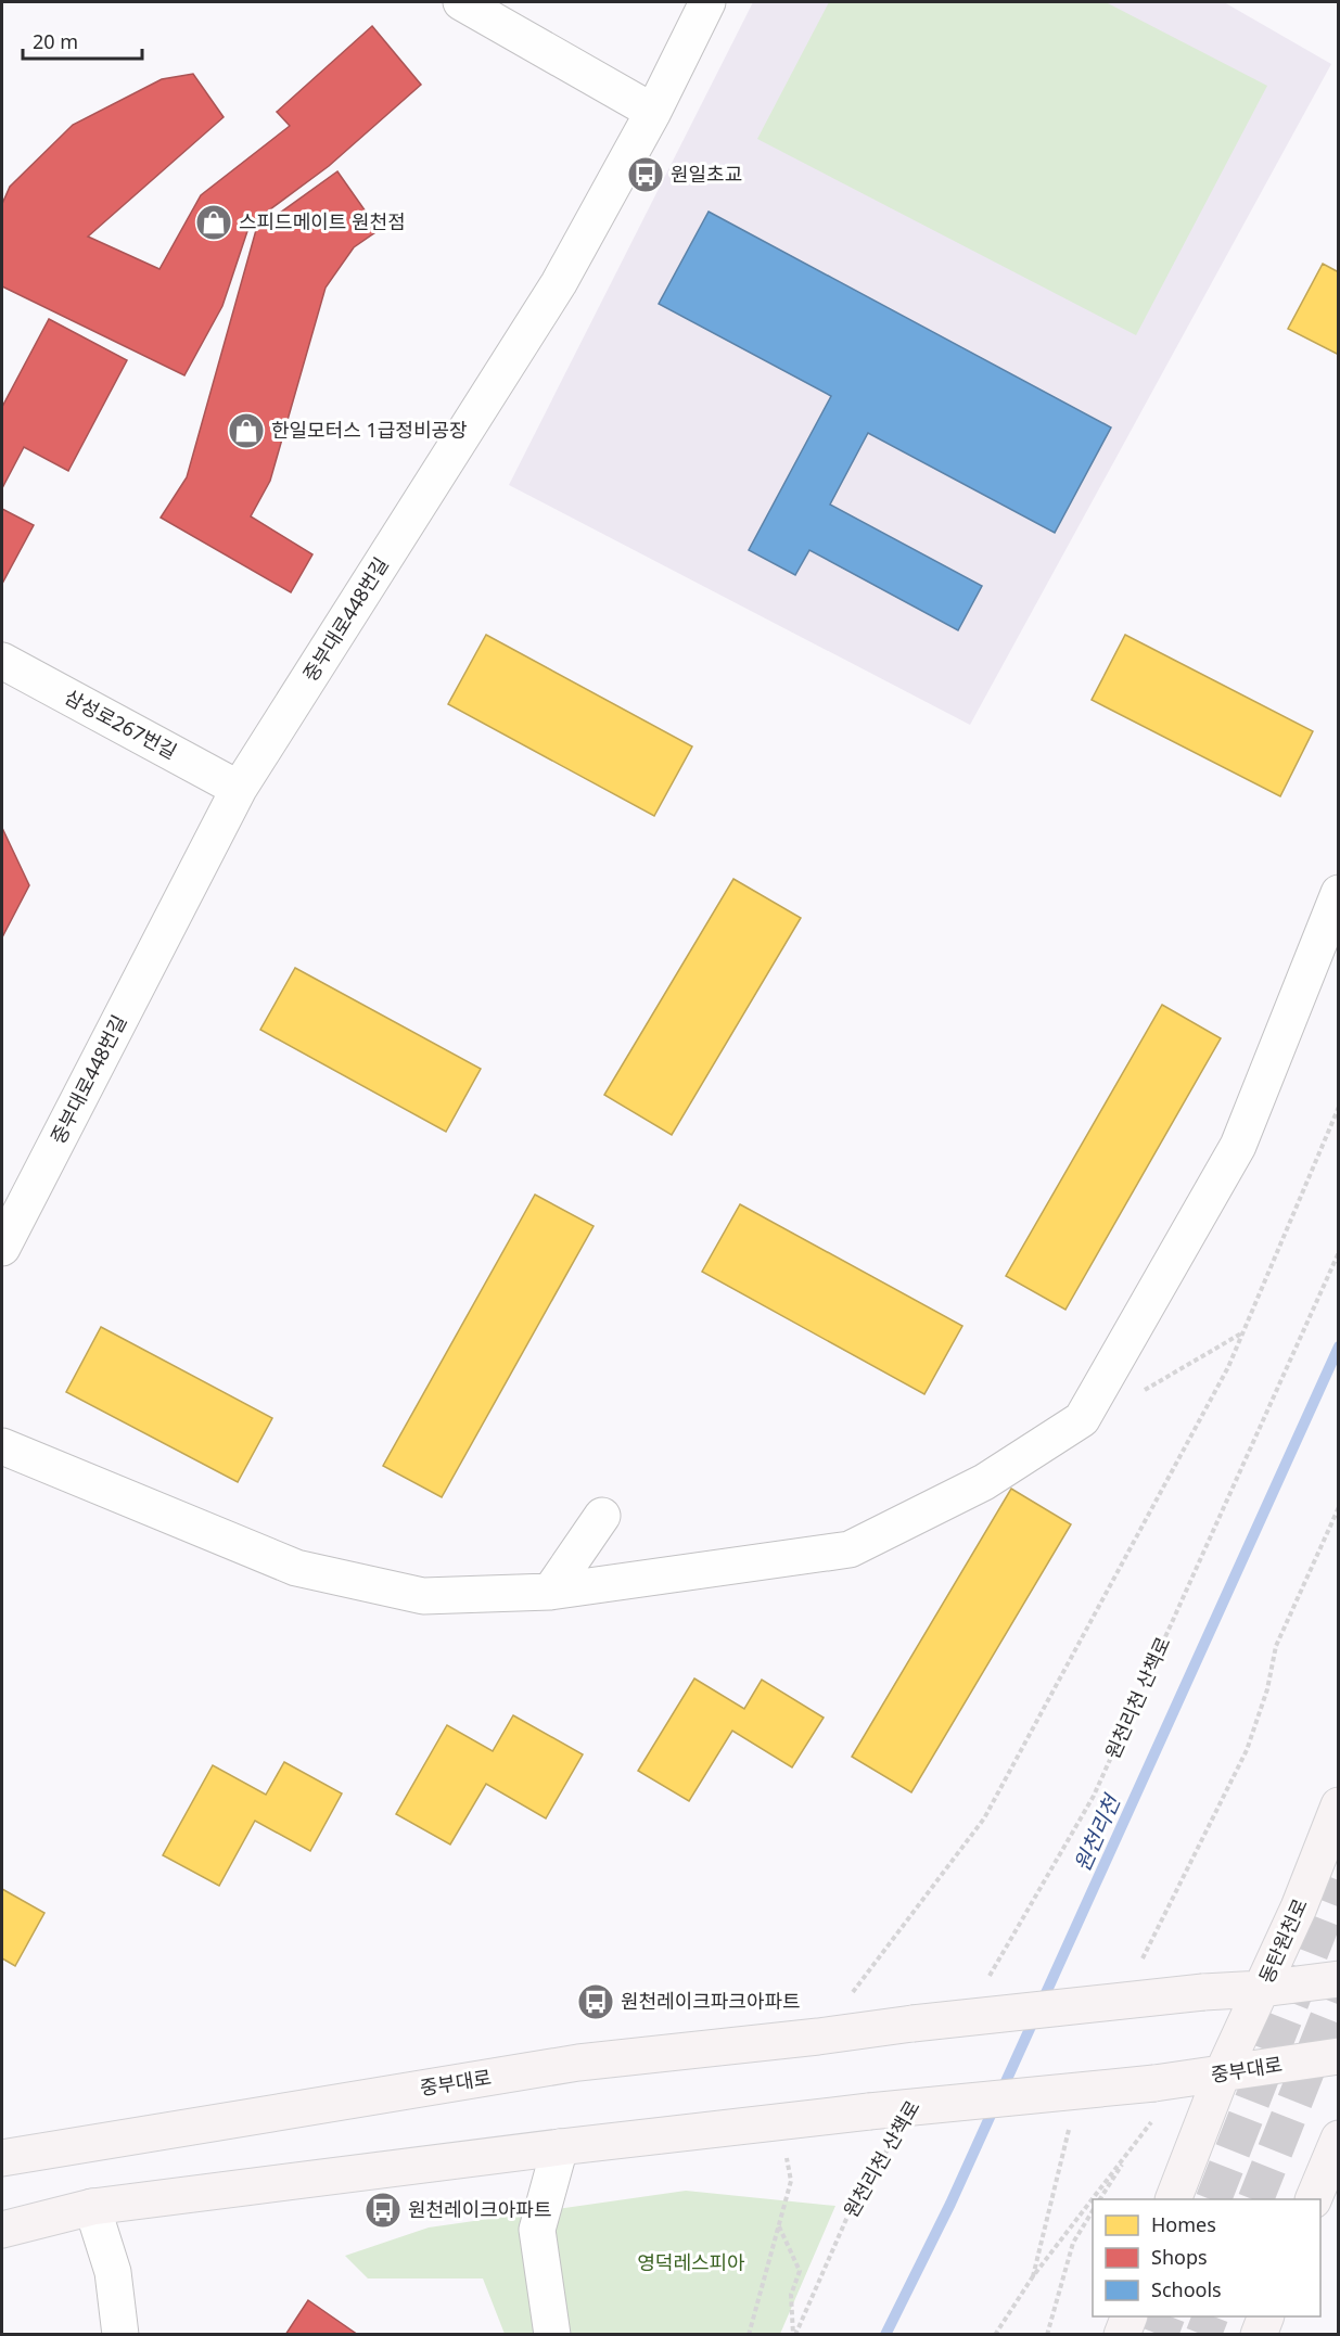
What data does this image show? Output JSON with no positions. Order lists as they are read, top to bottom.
{
  "streets": {
    "main road": ["동탄원천로", "중부대로"],
    "street": ["중부대로448번길", "삼성로267번길"],
    "path": ["원천리천 산책로"]
  },
  "crossings": [
    ["중부대로448번길", "삼성로267번길"],
    ["동탄원천로", "중부대로"]
  ],
  "water": ["원천리천"],
  "parks": ["영덕레스피아"],
  "places": {
    "bus stop": ["원일초교", "원천레이크파크아파트", "원천레이크아파트"],
    "shop": ["스피드메이트 원천점", "한일모터스 1급정비공장"]
  },
  "legend": ["Homes", "Shops", "Schools"],
  "scale_bar": "20 m"
}
